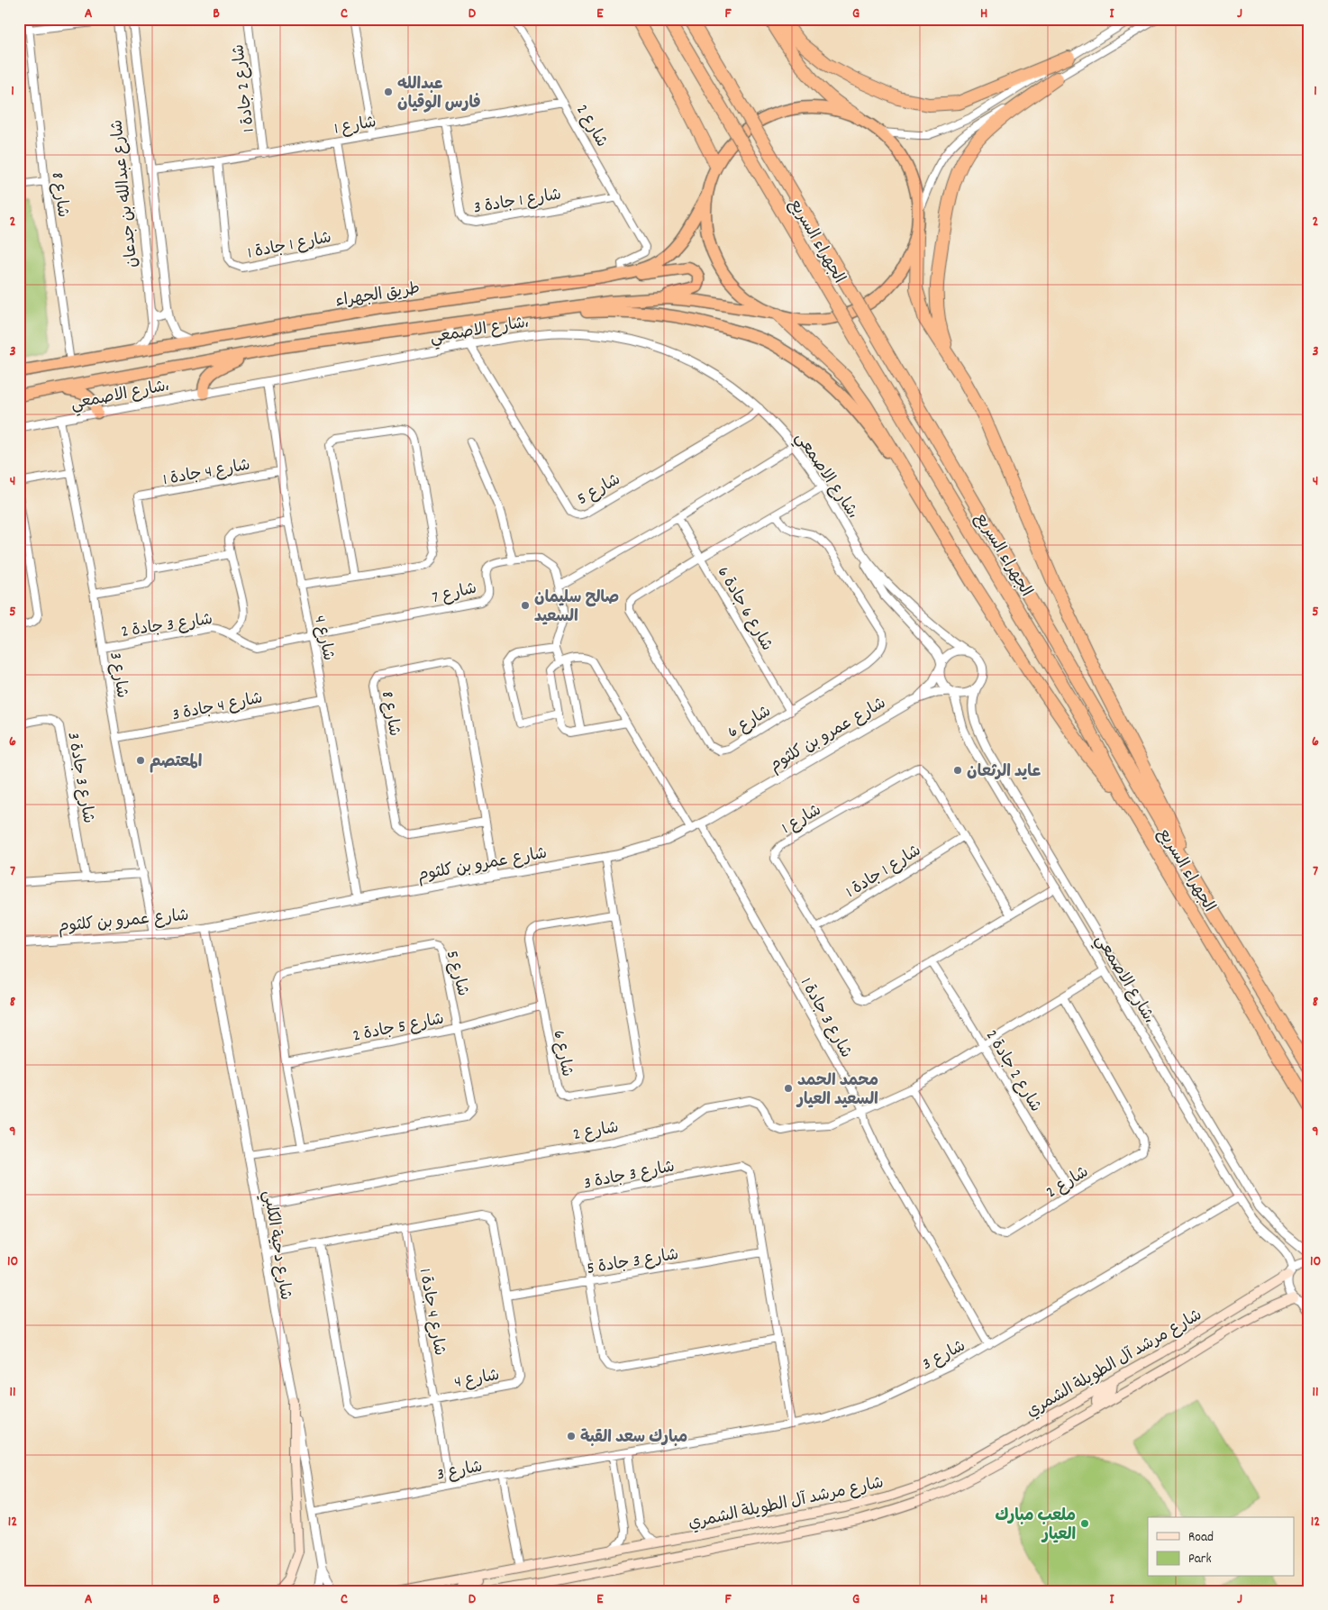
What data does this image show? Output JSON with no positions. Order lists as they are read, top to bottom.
{
  "streets": {
    "highway": ["الجهراء السريع", "طريق الجهراء"],
    "main road": ["شارع مرشد آل الطويلة الشمري"],
    "street": [
      "شارع 2 جادة 1",
      "شارع 1",
      "شارع 2",
      "شارع عبدالله بن جدعان",
      "شارع 8",
      "شارع 1 جادة 3",
      "شارع 1 جادة 1",
      "شارع الاصمعي،",
      "شارع 4 جادة 1",
      "شارع 5",
      "شارع 7",
      "شارع 6 جادة 6",
      "شارع 3 جادة 2",
      "شارع 4",
      "شارع 3",
      "شارع 4 جادة 3",
      "شارع 6",
      "شارع عمرو بن كلثوم",
      "شارع 3 جادة 3",
      "شارع 3 جادة 1",
      "شارع 5 جادة 2",
      "شارع 2 جادة 2",
      "شارع دحية الكلبي",
      "شارع 3 جادة 5"
    ]
  },
  "crossings": [
    ["شارع 2 جادة 1", "شارع 1"],
    ["شارع 1", "شارع 2"],
    ["شارع 1", "شارع عبدالله بن جدعان"],
    ["شارع 1", "شارع 1 جادة 3"],
    ["شارع 1", "شارع 1 جادة 1"],
    ["شارع 1", "شارع الاصمعي،"],
    ["شارع 1", "شارع 2 جادة 2"],
    ["شارع 2", "شارع 1 جادة 3"],
    ["شارع 2", "طريق الجهراء"],
    ["شارع 2", "شارع الاصمعي،"],
    ["شارع 2", "شارع 3 جادة 1"],
    ["شارع 2", "شارع 2 جادة 2"],
    ["شارع 2", "شارع دحية الكلبي"],
    ["شارع عبدالله بن جدعان", "طريق الجهراء"],
    ["شارع 8", "طريق الجهراء"],
    ["شارع 8", "شارع عمرو بن كلثوم"],
    ["شارع الاصمعي،", "شارع 5"],
    ["شارع الاصمعي،", "شارع 4"],
    ["شارع الاصمعي،", "شارع 3"],
    ["شارع الاصمعي،", "شارع 6"],
    ["شارع الاصمعي،", "شارع عمرو بن كلثوم"],
    ["شارع الاصمعي،", "شارع مرشد آل الطويلة الشمري"],
    ["شارع 4 جادة 1", "شارع 4"],
    ["شارع 4 جادة 1", "شارع 3"],
    ["شارع 5", "شارع 5 جادة 2"],
    ["شارع 5", "شارع دحية الكلبي"],
    ["شارع 7", "شارع 3 جادة 2"],
    ["شارع 7", "شارع 4"],
    ["شارع 6 جادة 6", "شارع 6"],
    ["شارع 3 جادة 2", "شارع 4"],
    ["شارع 3 جادة 2", "شارع 3"],
    ["شارع 4", "شارع 4 جادة 3"],
    ["شارع 4", "شارع عمرو بن كلثوم"],
    ["شارع 4", "شارع دحية الكلبي"],
    ["شارع 4", "شارع 3 جادة 5"],
    ["شارع 3", "شارع 4 جادة 3"],
    ["شارع 3", "شارع عمرو بن كلثوم"],
    ["شارع 3", "شارع 3 جادة 3"],
    ["شارع 3", "شارع 3 جادة 1"],
    ["شارع 3", "شارع دحية الكلبي"],
    ["شارع 6", "شارع عمرو بن كلثوم"],
    ["شارع 6", "شارع 5 جادة 2"],
    ["شارع عمرو بن كلثوم", "شارع 3 جادة 1"],
    ["شارع عمرو بن كلثوم", "شارع دحية الكلبي"],
    ["شارع 3 جادة 3", "شارع 3 جادة 5"]
  ],
  "places": [
    "عبدالله فارس الوقيان",
    "صالح سليمان السعيد",
    "المعتصم",
    "عايد الرثعان",
    "محمد الحمد السعيد العيار",
    "مبارك سعد القبة",
    "ملعب مبارك العيار"
  ],
  "legend": ["Road", "Park"],
  "grid": {
    "columns": [
      "A",
      "B",
      "C",
      "D",
      "E",
      "F",
      "G",
      "H",
      "I",
      "J"
    ],
    "rows": [
      "1",
      "2",
      "3",
      "4",
      "5",
      "6",
      "7",
      "8",
      "9",
      "10",
      "11",
      "12"
    ]
  }
}
